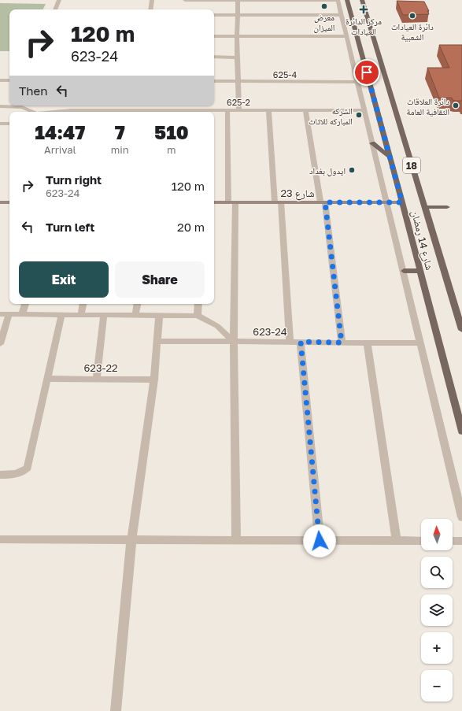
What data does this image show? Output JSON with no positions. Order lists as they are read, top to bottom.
{
  "streets": {
    "main road": ["18", "شارع 14 رمضان"],
    "street": [
      "625-4",
      "625-2",
      "شارع 23",
      "623-24",
      "623-22"
    ]
  },
  "crossings": [
    ["شارع 23", "شارع 14 رمضان"]
  ],
  "places": {
    "other": [
      "معرض الميزان",
      "دائرة العيادات الشعبية",
      "دائرة العلاقات الثقافية العامة",
      "الشركه المباركه للاثاث",
      "ايدول بغداد"
    ],
    "health": ["مركز الدائرة العيادات"]
  },
  "north": "top",
  "page": {
    "turn": ["120 m", "623-24"],
    "then": "Then",
    "eta": [
      "14:47",
      "Arrival",
      "7",
      "min",
      "510",
      "m"
    ],
    "list": [
      {
        "name": "Turn right",
        "note": "623-24",
        "value": "120 m"
      },
      {
        "name": "Turn left",
        "value": "20 m"
      }
    ],
    "buttons": ["Exit", "Share"],
    "map_buttons": ["+", "−"]
  }
}
